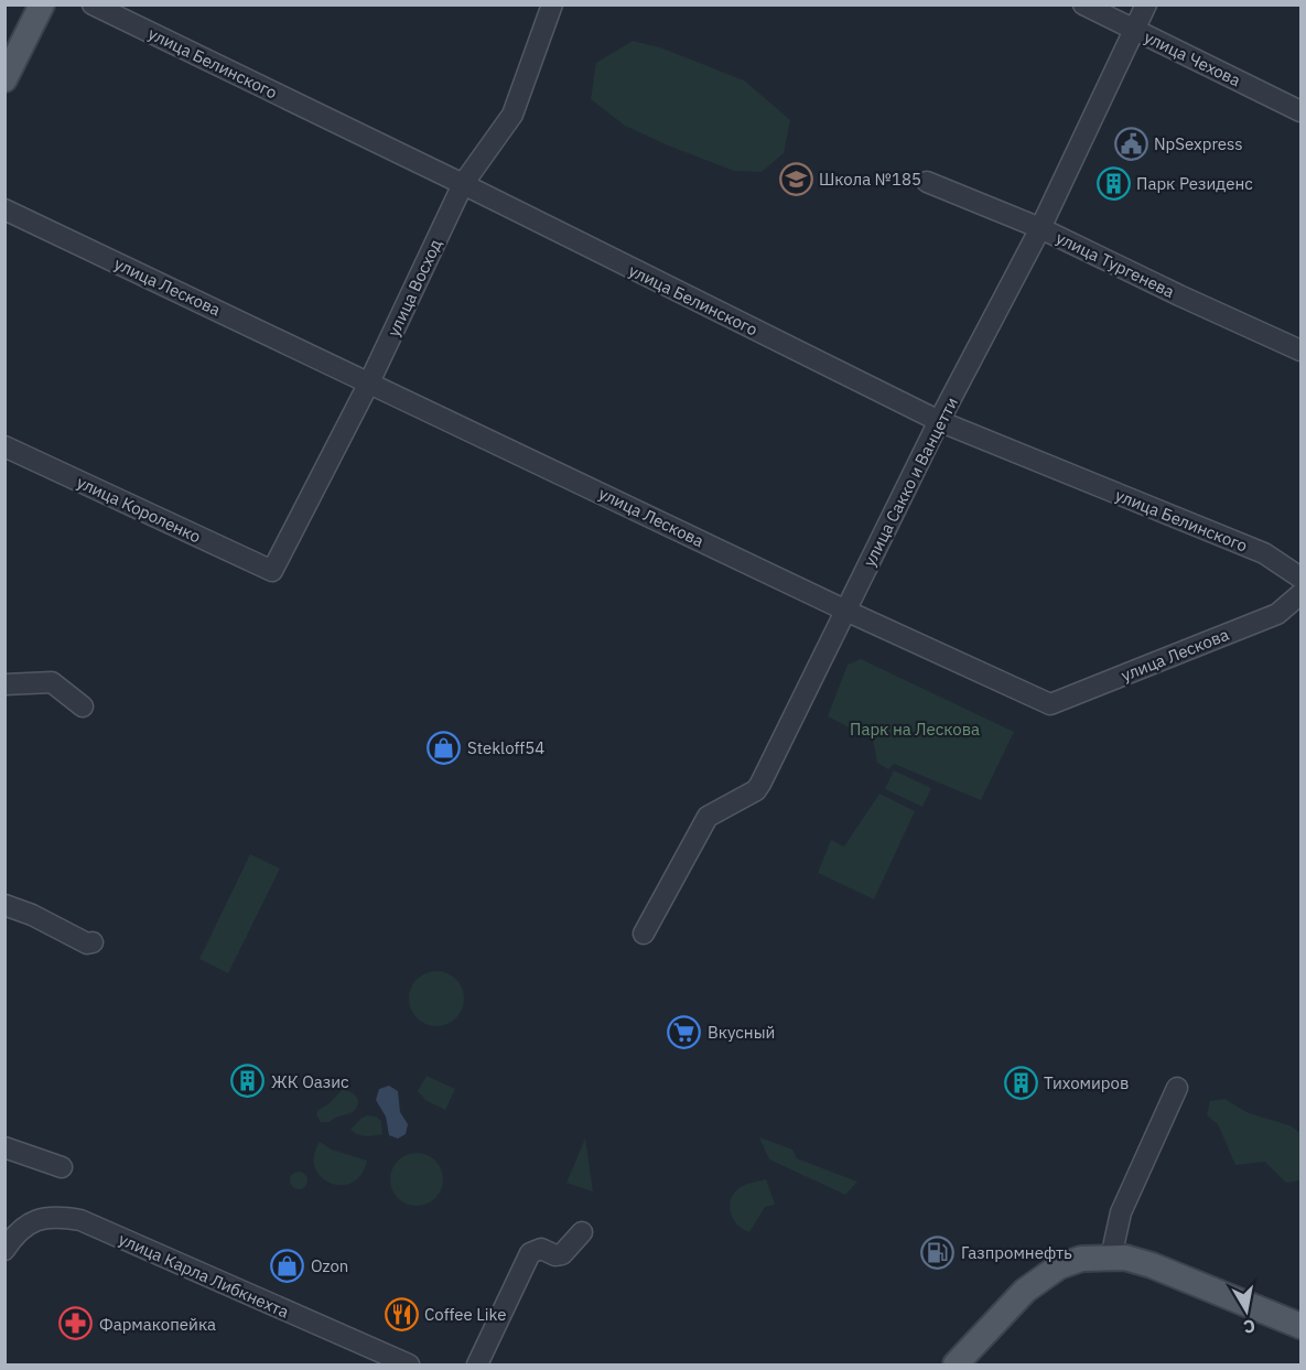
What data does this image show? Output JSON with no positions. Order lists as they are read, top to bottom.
{
  "streets": {
    "street": [
      "улица Чехова",
      "улица Белинского",
      "улица Тургенева",
      "улица Лескова",
      "улица Восход",
      "улица Сакко и Ванцетти",
      "улица Короленко",
      "улица Карла Либкнехта"
    ]
  },
  "crossings": [
    ["улица Чехова", "улица Сакко и Ванцетти"],
    ["улица Белинского", "улица Восход"],
    ["улица Белинского", "улица Сакко и Ванцетти"],
    ["улица Тургенева", "улица Сакко и Ванцетти"],
    ["улица Лескова", "улица Восход"],
    ["улица Лескова", "улица Сакко и Ванцетти"],
    ["улица Восход", "улица Короленко"]
  ],
  "parks": ["Парк на Лескова"],
  "places": {
    "public building": ["NpSexpress"],
    "school or university": ["Школа №185"],
    "building": ["Парк Резиденс", "ЖК Оазис", "Тихомиров"],
    "shop": ["Stekloff54", "Ozon"],
    "supermarket": ["Вкусный"],
    "fuel station": ["Газпромнефть"],
    "restaurant": ["Coffee Like"],
    "pharmacy": ["Фармакопейка"]
  },
  "north": "bottom"
}
